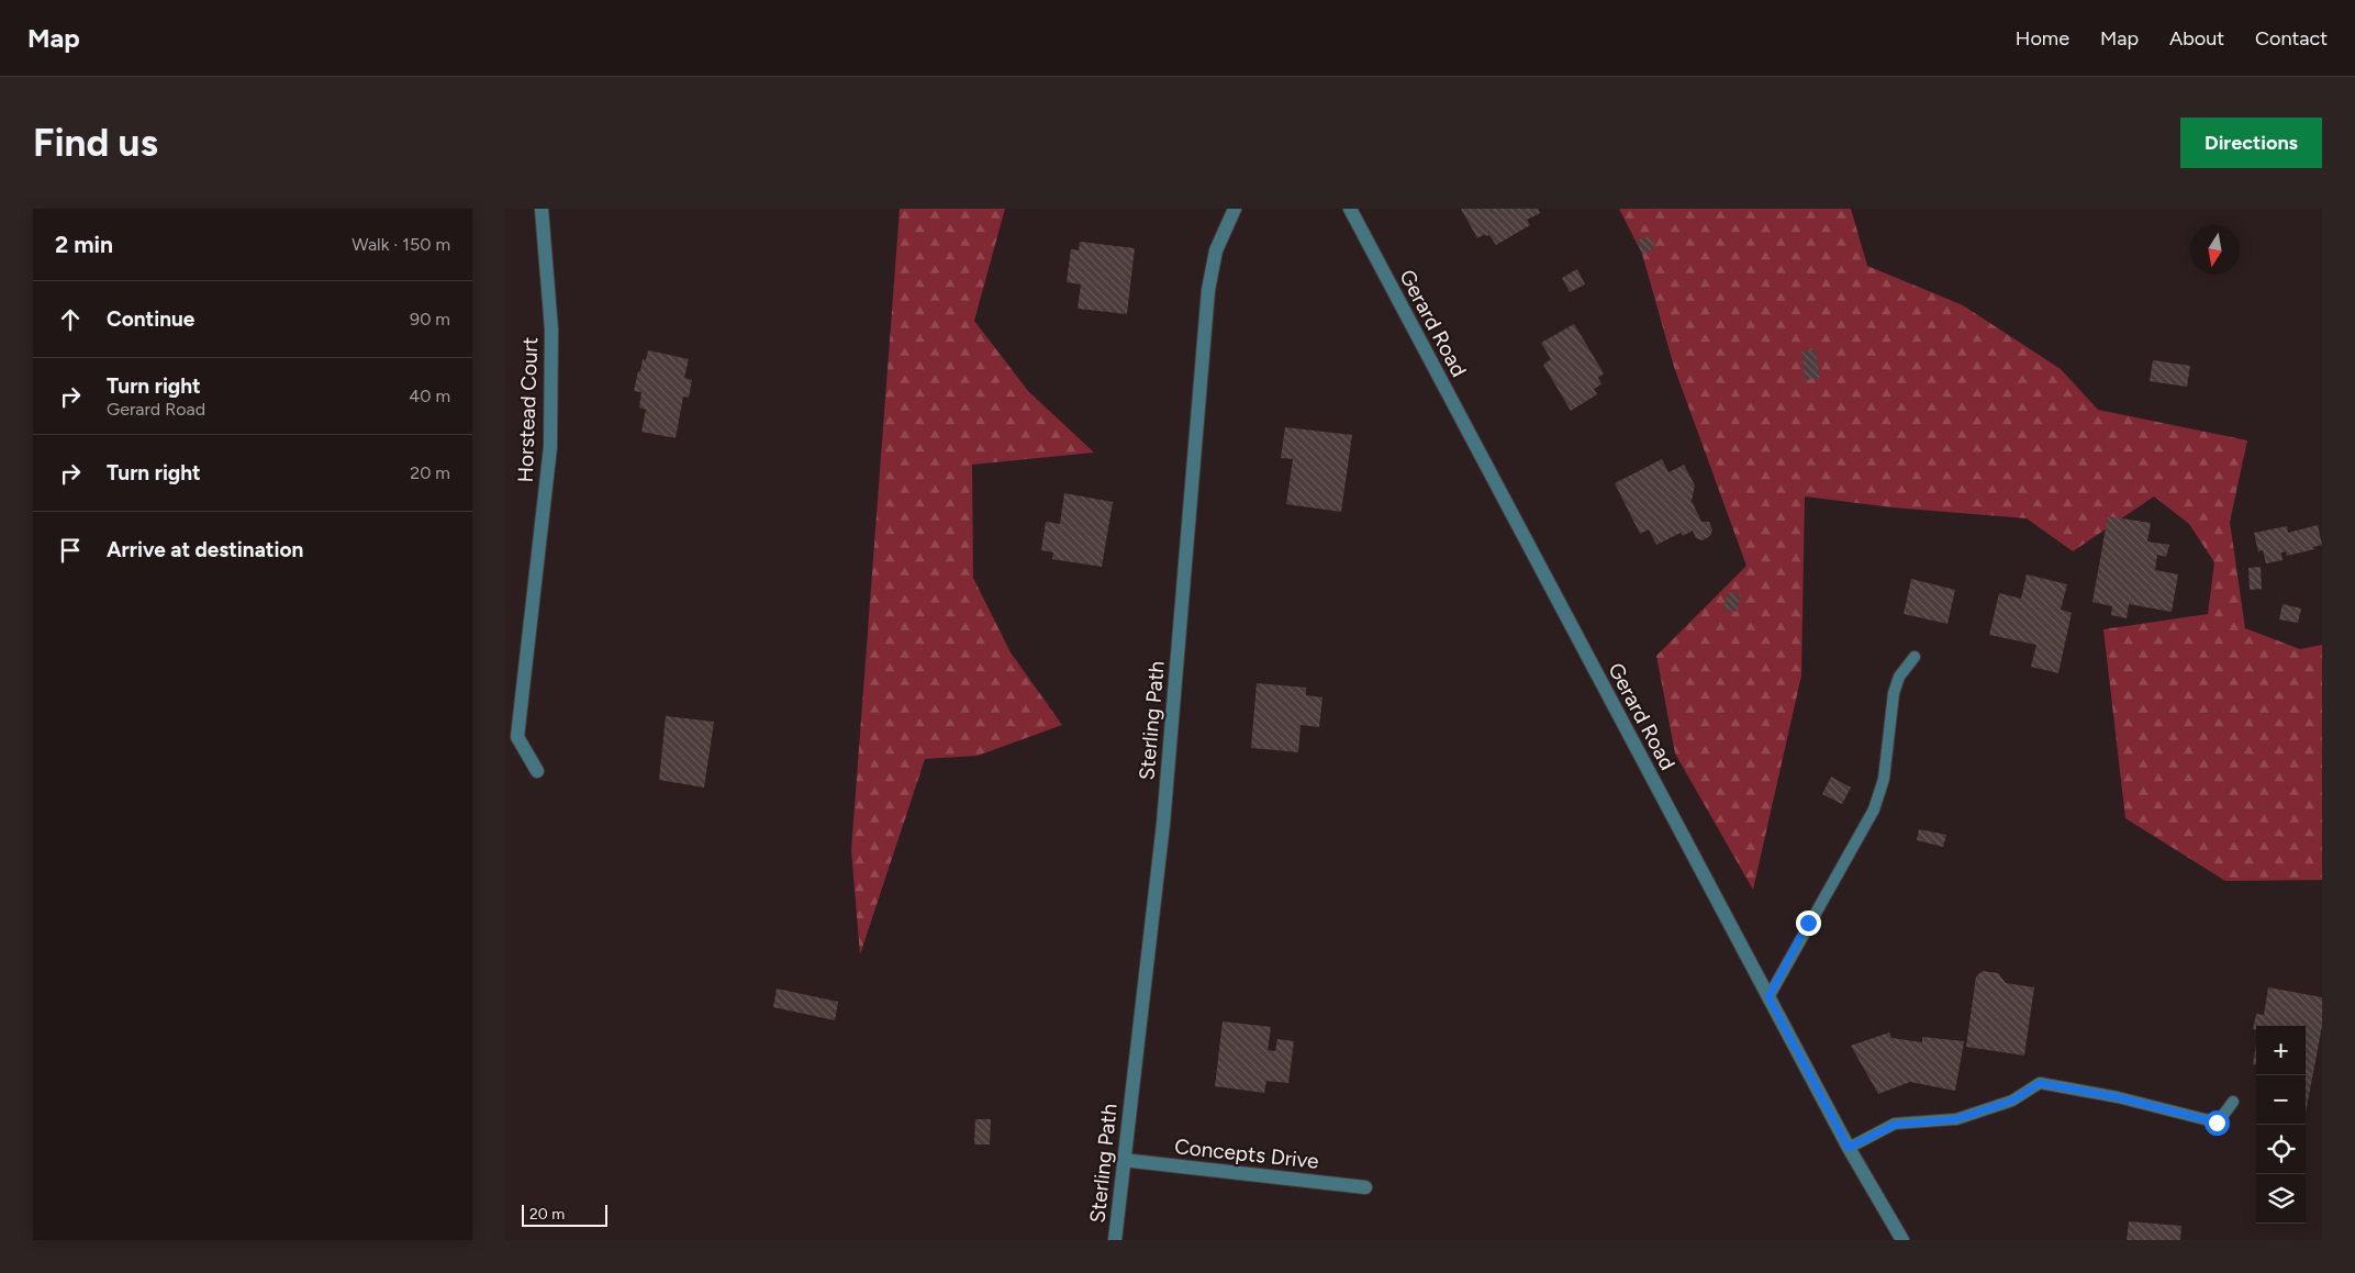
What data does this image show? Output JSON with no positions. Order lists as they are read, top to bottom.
{
  "streets": {
    "street": [
      "Gerard Road",
      "Horstead Court",
      "Sterling Path",
      "Concepts Drive"
    ]
  },
  "crossings": [
    ["Sterling Path", "Concepts Drive"]
  ],
  "scale_bar": "20 m",
  "north": "bottom",
  "page": {
    "header": "Map",
    "nav": [
      "Home",
      "Map",
      "About",
      "Contact"
    ],
    "buttons": "Directions",
    "title": "Find us",
    "heading": ["2 min", "Walk · 150 m"],
    "list": [
      ["Continue", "90 m"],
      ["Turn right", "Gerard Road", "40 m"],
      ["Turn right", "20 m"],
      "Arrive at destination"
    ],
    "map_buttons": ["+", "−"],
    "scale": "20 m"
  }
}
